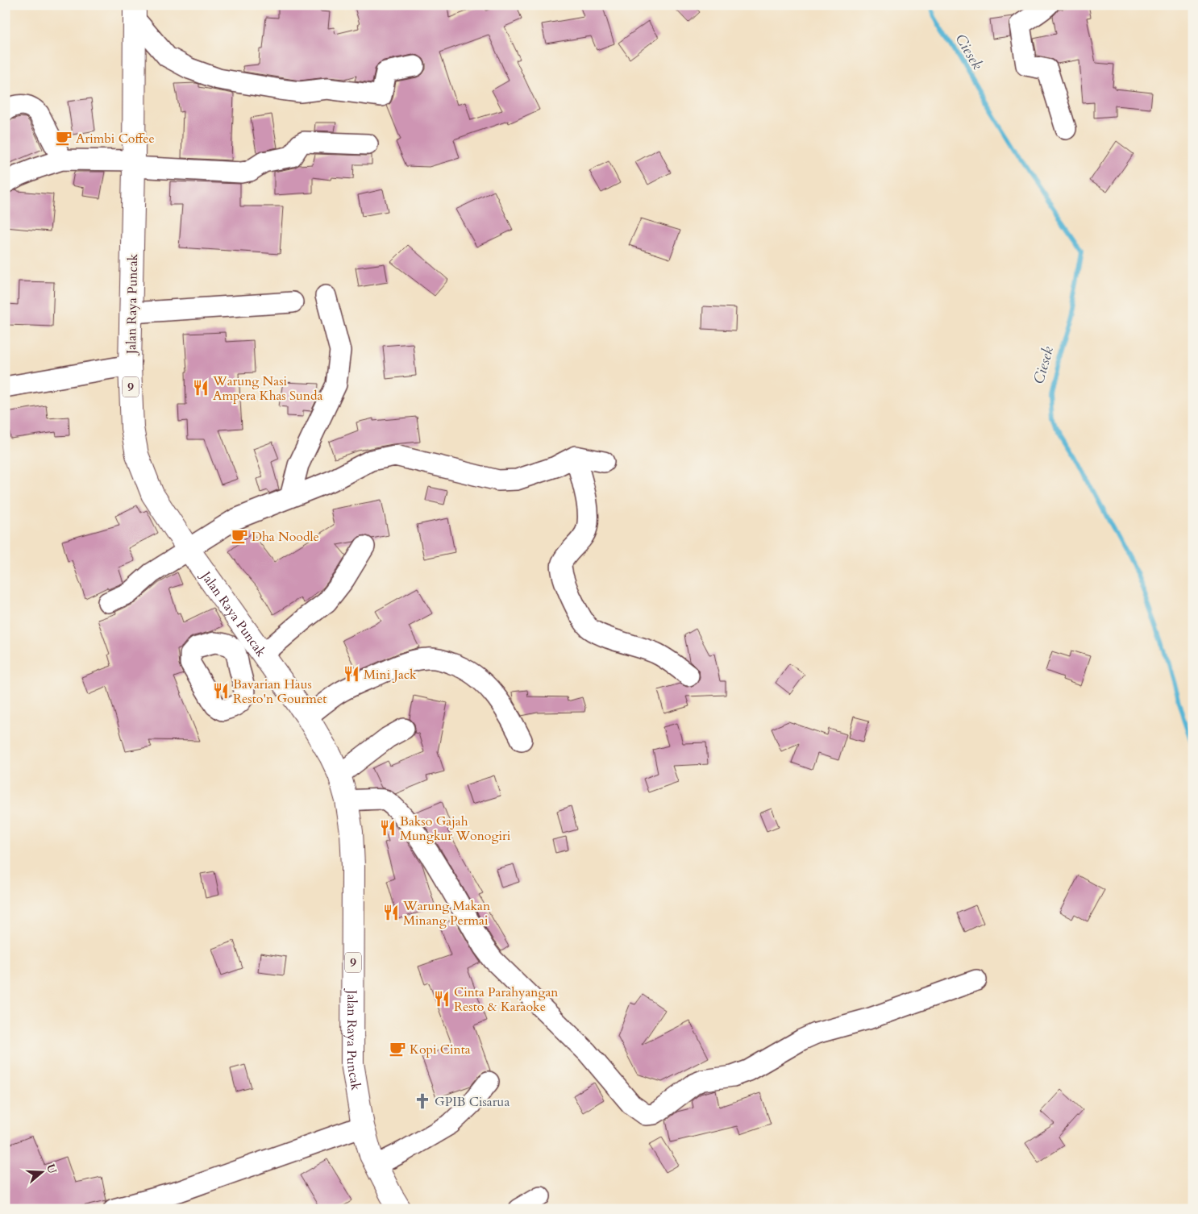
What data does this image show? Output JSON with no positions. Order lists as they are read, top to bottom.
{
  "streets": {
    "highway": ["Jalan Raya Puncak", "9"]
  },
  "water": ["Ciesek"],
  "places": {
    "cafe": ["Arimbi Coffee", "Dha Noodle", "Kopi Cinta"],
    "restaurant": [
      "Warung Nasi Ampera Khas Sunda",
      "Mini Jack",
      "Bavarian Haus Resto'n Gourmet",
      "Bakso Gajah Mungkur Wonogiri",
      "Warung Makan Minang Permai",
      "Cinta Parahyangan Resto & Karaoke"
    ],
    "church": ["GPIB Cisarua"]
  },
  "north": "right"
}
